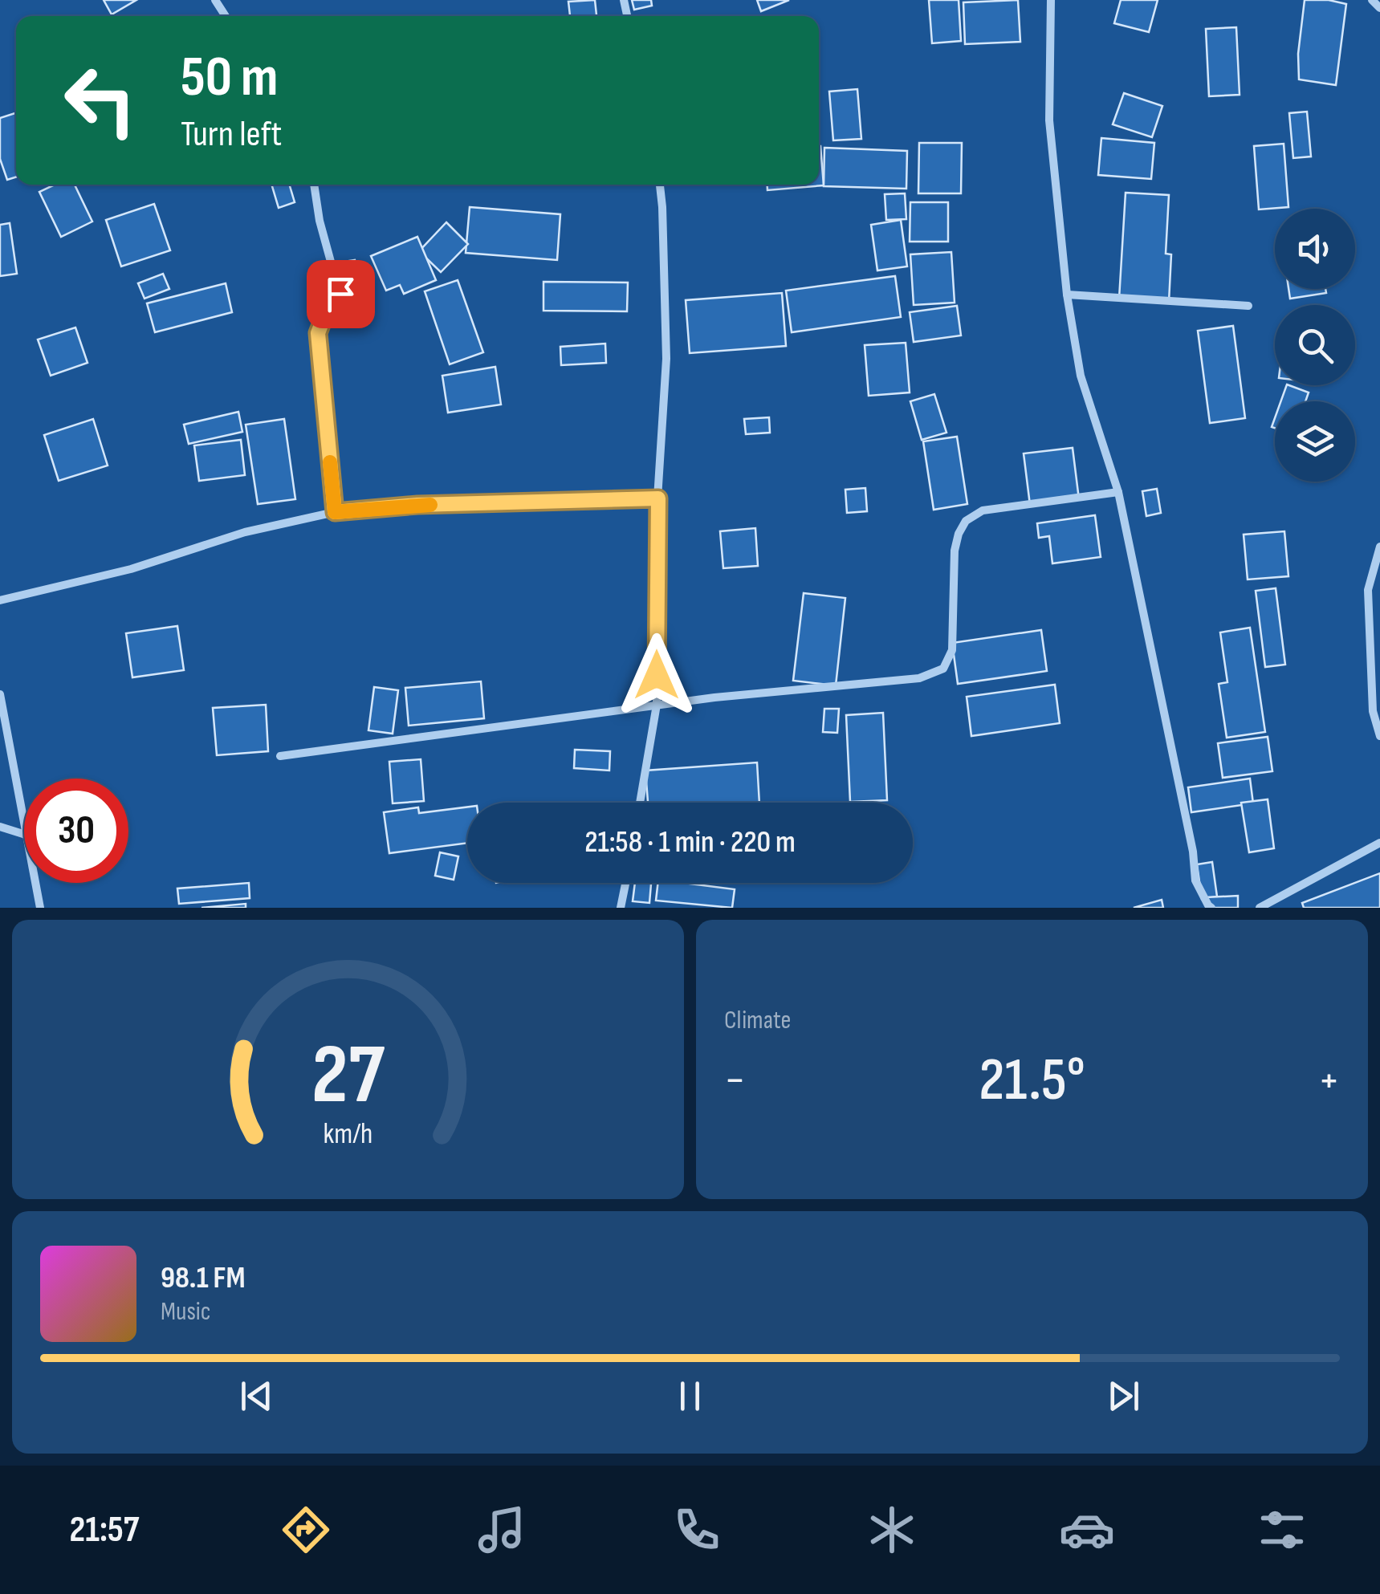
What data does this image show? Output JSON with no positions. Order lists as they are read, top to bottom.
{
  "page": {
    "turn": ["50 m", "Turn left"],
    "limit": "30",
    "trip": "21:58 · 1 min · 220 m",
    "tile": "Climate",
    "heat": ["−", "21.5°", "+"],
    "song": ["98.1 FM", "Music"],
    "tabs": "21:57",
    "gauge": ["27", "km/h"]
  }
}
